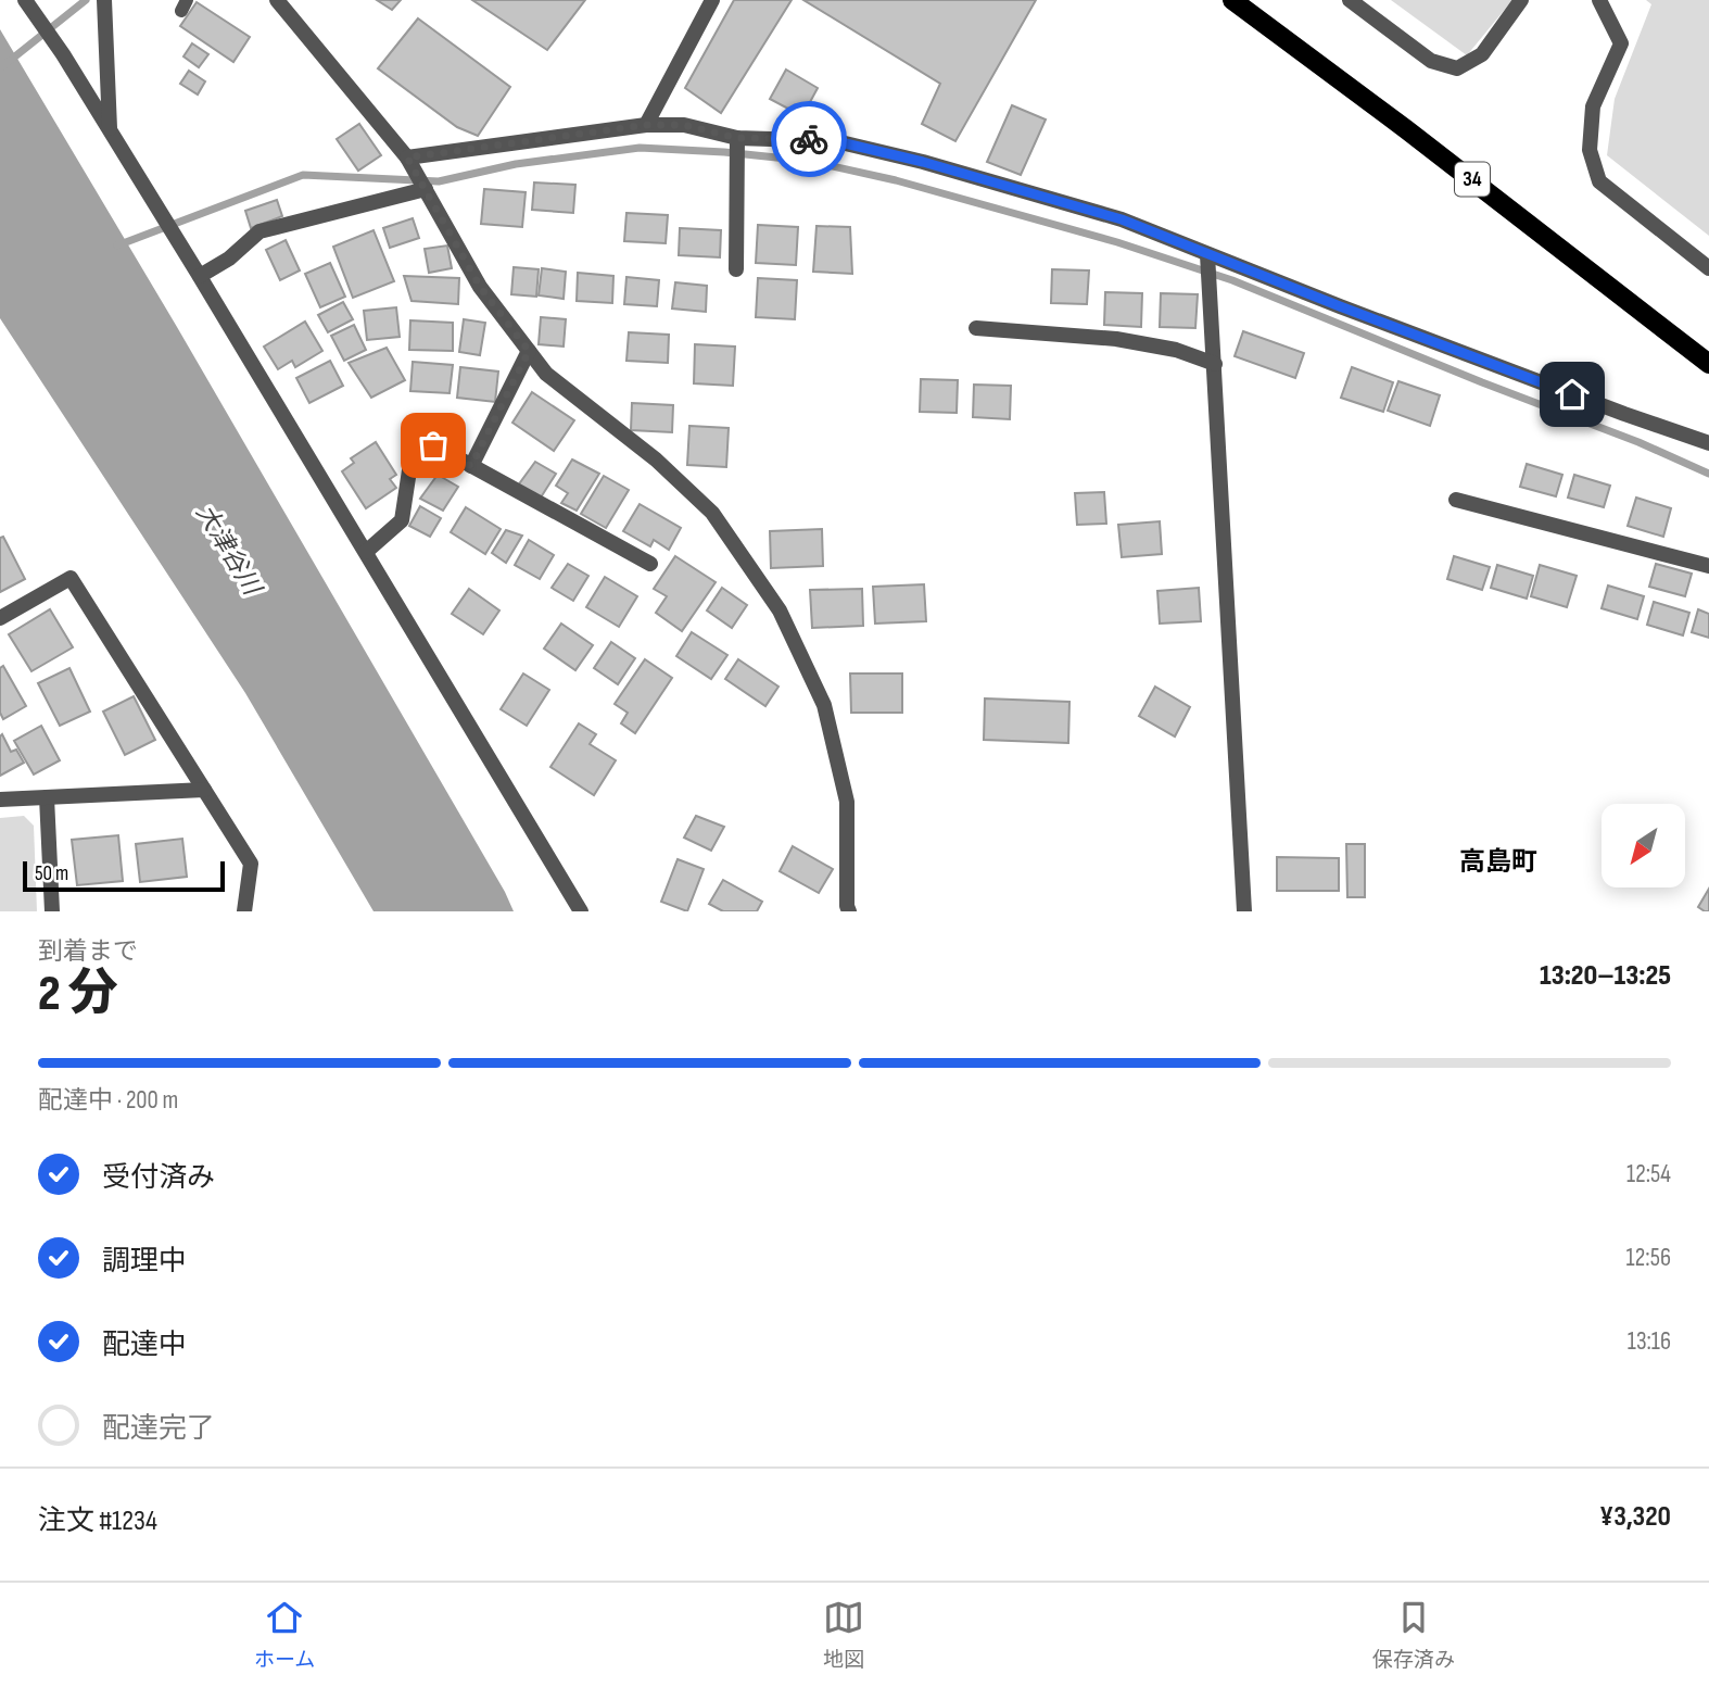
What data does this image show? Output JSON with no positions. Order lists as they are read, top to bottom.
{
  "streets": {
    "main road": ["34"]
  },
  "districts": ["高島町"],
  "water": ["大津谷川"],
  "scale_bar": "50 m",
  "north": "bottom left",
  "page": {
    "scale": "50 m",
    "heading": ["2 分", "到着まで", "13:20–13:25"],
    "panel": ["注文 #1234", "¥3,320"],
    "bar": "配達中 · 200 m",
    "list": [
      ["受付済み", "12:54"],
      ["調理中", "12:56"],
      ["配達中", "13:16"],
      "配達完了"
    ],
    "tabs": ["ホーム", "地図", "保存済み"]
  }
}
